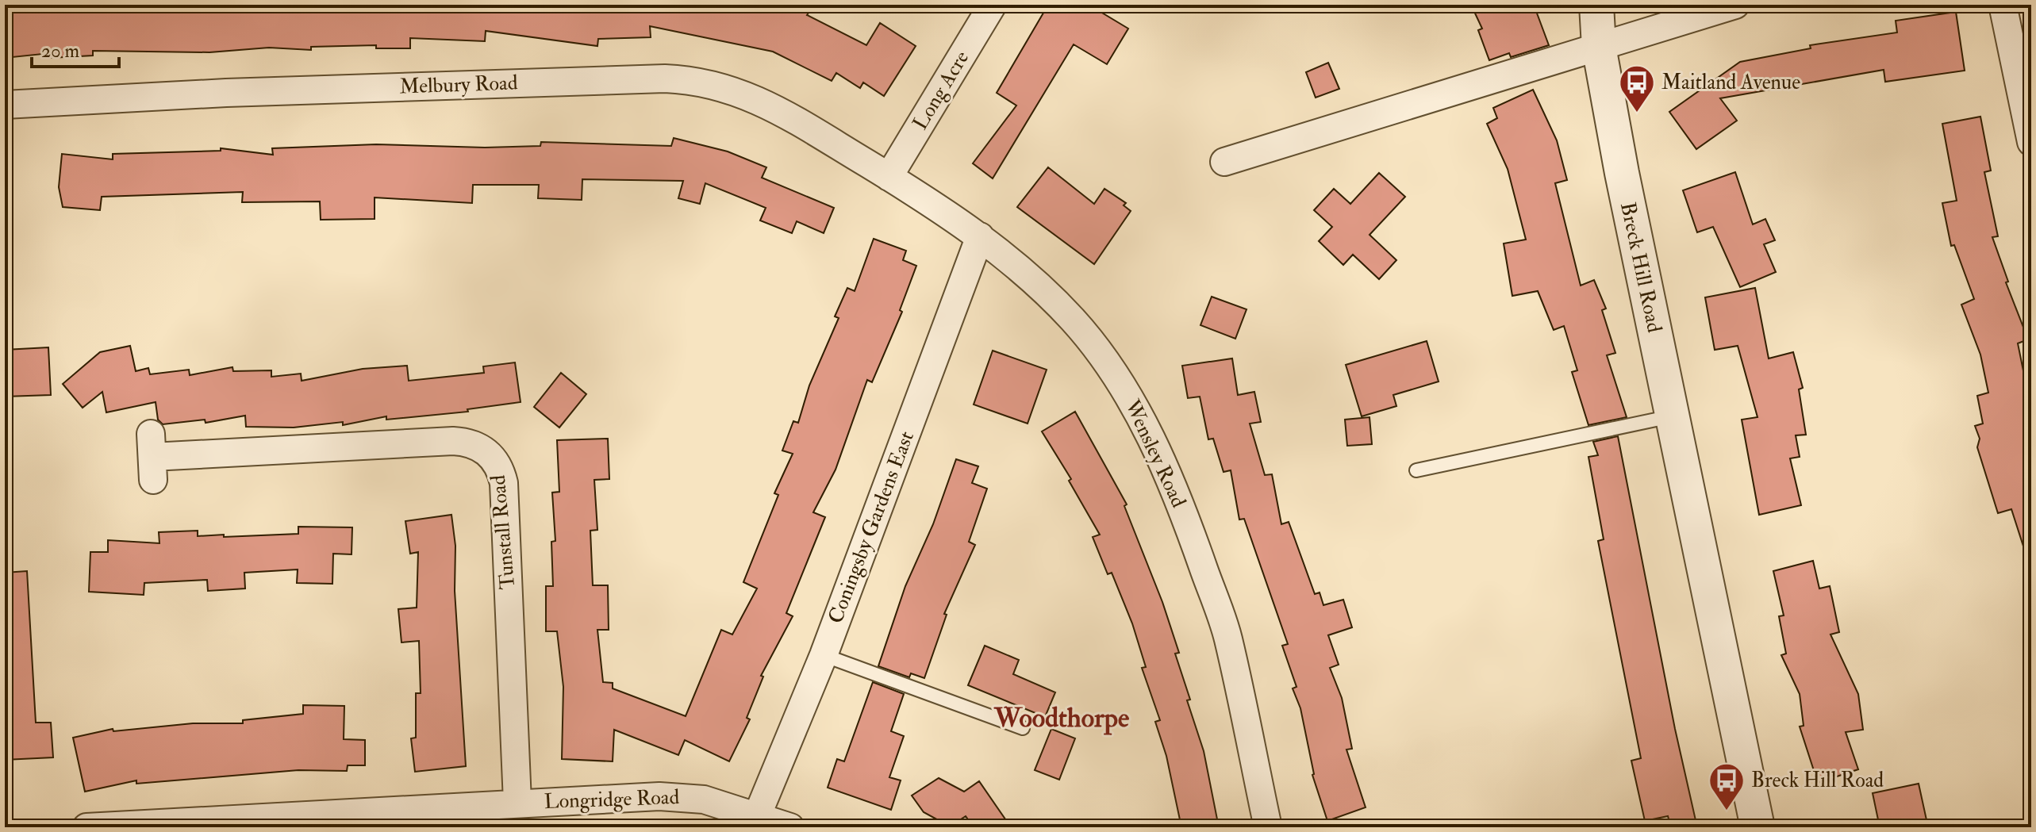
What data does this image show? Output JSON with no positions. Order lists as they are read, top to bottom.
{
  "streets": {
    "street": [
      "Melbury Road",
      "Long Acre",
      "Breck Hill Road",
      "Wensley Road",
      "Coningsby Gardens East",
      "Tunstall Road",
      "Longridge Road"
    ]
  },
  "crossings": [
    ["Melbury Road", "Long Acre"],
    ["Melbury Road", "Wensley Road"],
    ["Long Acre", "Wensley Road"],
    ["Wensley Road", "Coningsby Gardens East"],
    ["Coningsby Gardens East", "Longridge Road"],
    ["Tunstall Road", "Longridge Road"]
  ],
  "districts": ["Woodthorpe"],
  "places": {
    "bus stop": ["Maitland Avenue", "Breck Hill Road"]
  },
  "scale_bar": "20 m"
}
